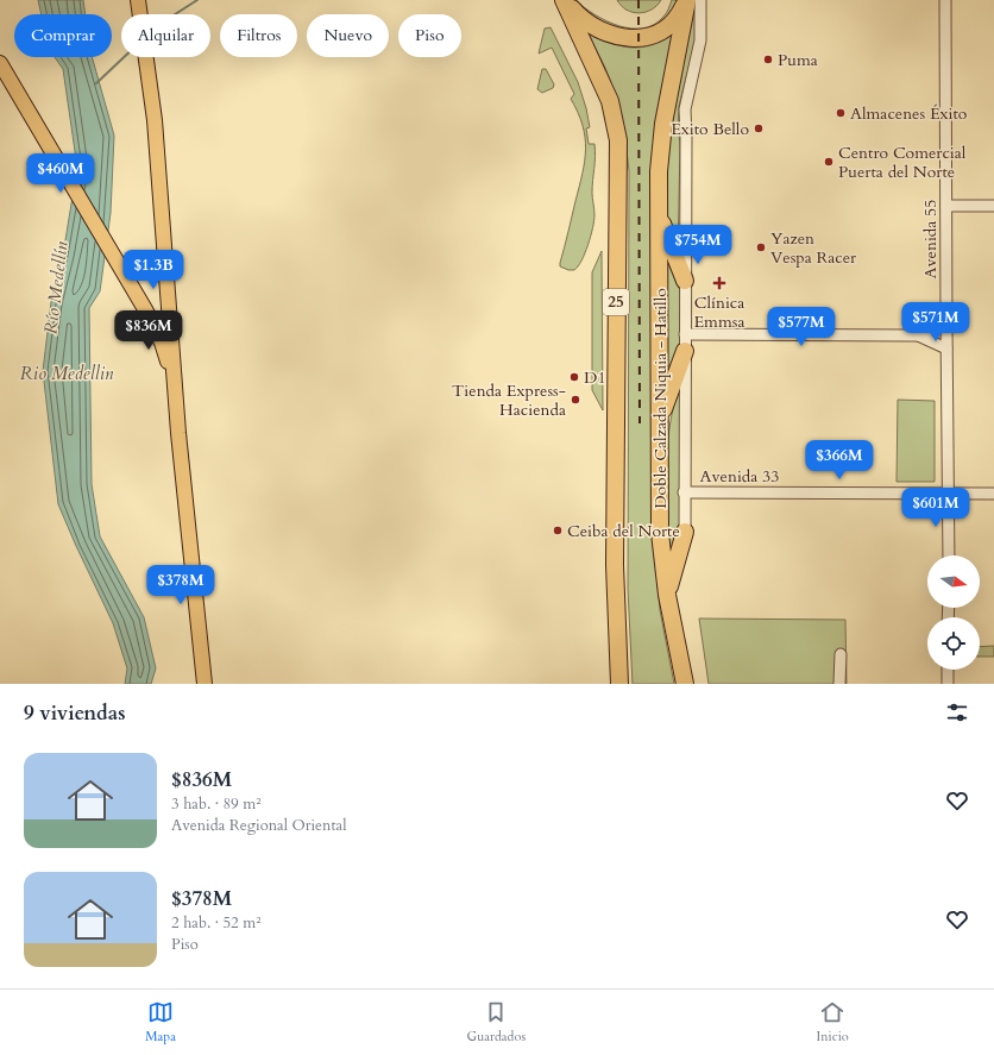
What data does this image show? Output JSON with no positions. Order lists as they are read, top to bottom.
{
  "streets": {
    "highway": ["25", "Doble Calzada Niquia - Hatillo"],
    "street": ["Avenida 55", "Avenida 33"]
  },
  "crossings": [
    ["Avenida 55", "Avenida 33"],
    ["25", "Doble Calzada Niquia - Hatillo"]
  ],
  "water": ["Río Medellín", "Rio Medellin"],
  "places": {
    "other": [
      "Puma",
      "Almacenes Éxito",
      "Exito Bello",
      "Centro Comercial Puerta del Norte",
      "Yazen Vespa Racer",
      "D1",
      "Tienda Express- Hacienda",
      "Ceiba del Norte"
    ],
    "health": ["Clínica Emmsa"]
  },
  "north": "right",
  "page": {
    "chip": [
      "Comprar",
      "Alquilar",
      "Filtros",
      "Nuevo",
      "Piso"
    ],
    "price": [
      "$460M",
      "$754M",
      "$1.3B",
      "$571M",
      "$577M",
      "$836M",
      "$366M",
      "$601M",
      "$378M"
    ],
    "heading": "9 viviendas",
    "list": [
      {
        "name": "$836M",
        "note": "3 hab. · 89 m² · Avenida Regional Oriental"
      },
      {
        "name": "$378M",
        "note": "2 hab. · 52 m² · Piso"
      }
    ],
    "tabs": ["Mapa", "Guardados", "Inicio"]
  }
}
